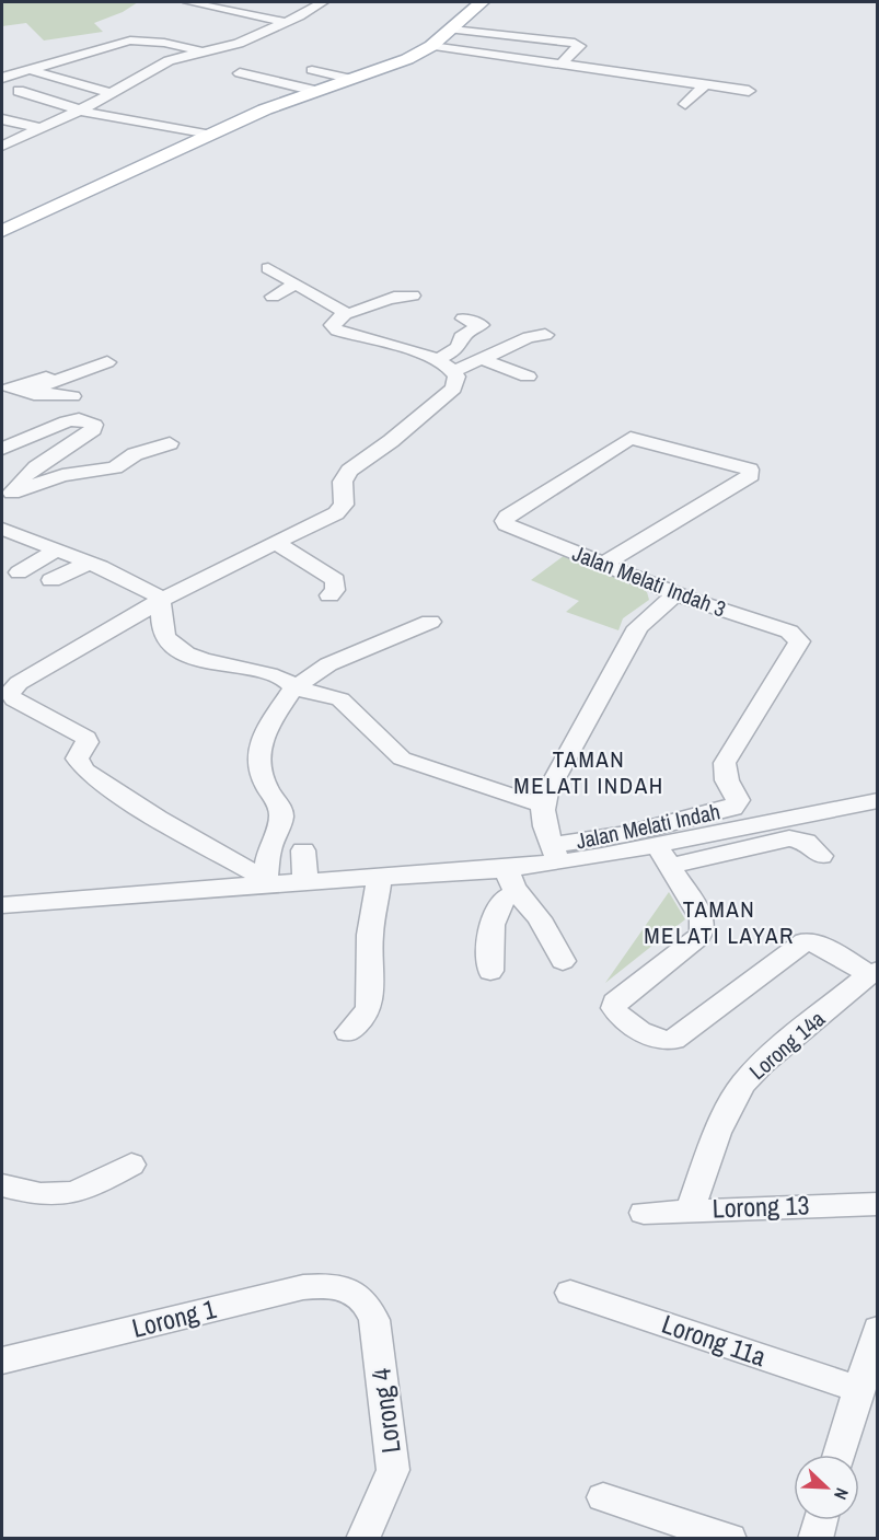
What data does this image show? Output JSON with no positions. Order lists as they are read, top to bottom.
{
  "streets": {
    "street": [
      "Jalan Melati Indah 3",
      "Jalan Melati Indah",
      "Lorong 14a",
      "Lorong 13",
      "Lorong 1",
      "Lorong 11a",
      "Lorong 4"
    ]
  },
  "crossings": [
    ["Jalan Melati Indah 3", "Jalan Melati Indah"],
    ["Lorong 14a", "Lorong 13"],
    ["Lorong 1", "Lorong 4"]
  ],
  "districts": ["TAMAN MELATI INDAH", "TAMAN MELATI LAYAR"],
  "north": "bottom right"
}
